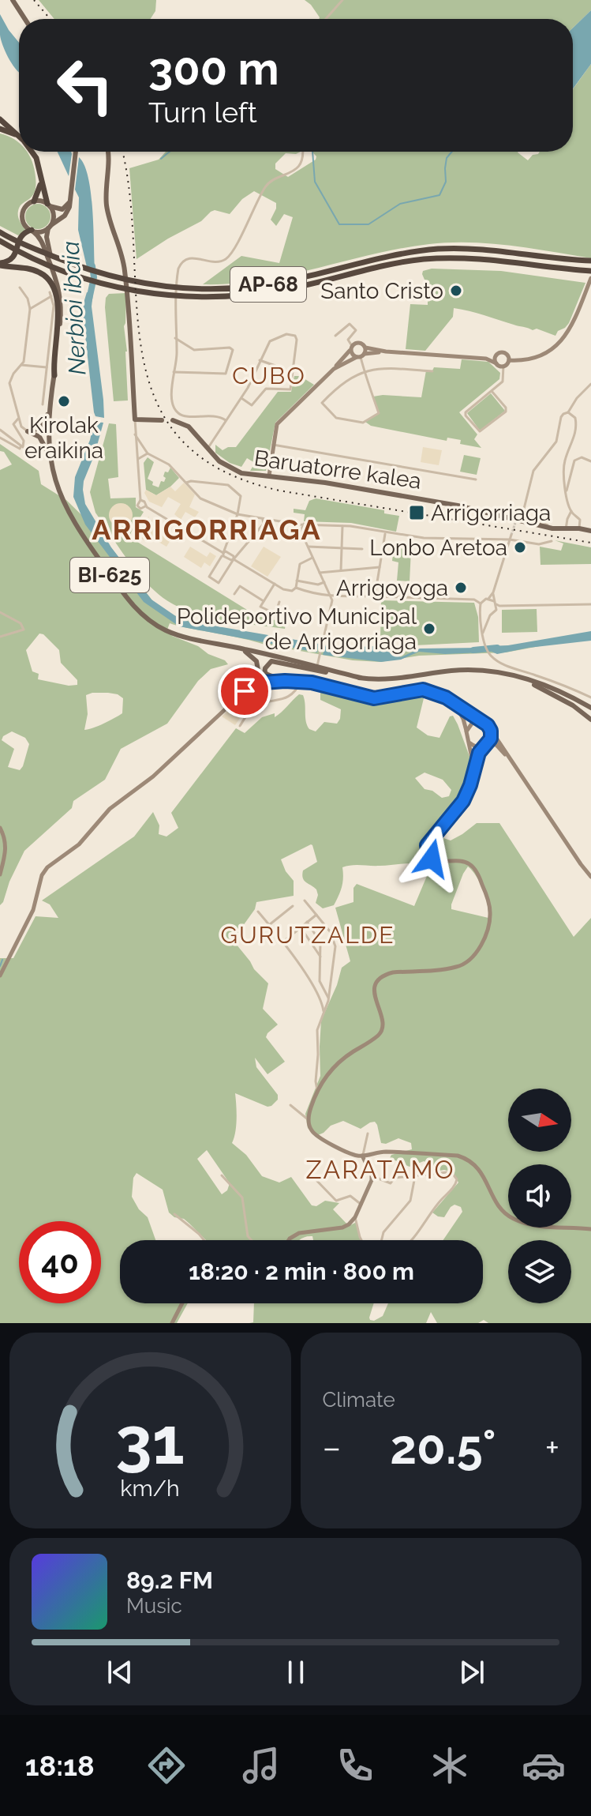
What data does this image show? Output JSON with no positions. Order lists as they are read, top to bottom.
{
  "streets": {
    "highway": ["AP-68"],
    "main road": ["Baruatorre kalea", "BI-625"]
  },
  "districts": [
    "CUBO",
    "ARRIGORRIAGA",
    "GURUTZALDE",
    "ZARATAMO"
  ],
  "water": ["Nerbioi ibaia"],
  "places": {
    "other": [
      "Santo Cristo",
      "Kirolak eraikina",
      "Lonbo Aretoa",
      "Arrigoyoga",
      "Polideportivo Municipal de Arrigorriaga"
    ],
    "transit": ["Arrigorriaga"]
  },
  "north": "right",
  "page": {
    "turn": ["300 m", "Turn left"],
    "limit": "40",
    "trip": "18:20 · 2 min · 800 m",
    "tile": "Climate",
    "heat": ["−", "20.5°", "+"],
    "song": ["89.2 FM", "Music"],
    "tabs": "18:18",
    "gauge": ["31", "km/h"]
  }
}
